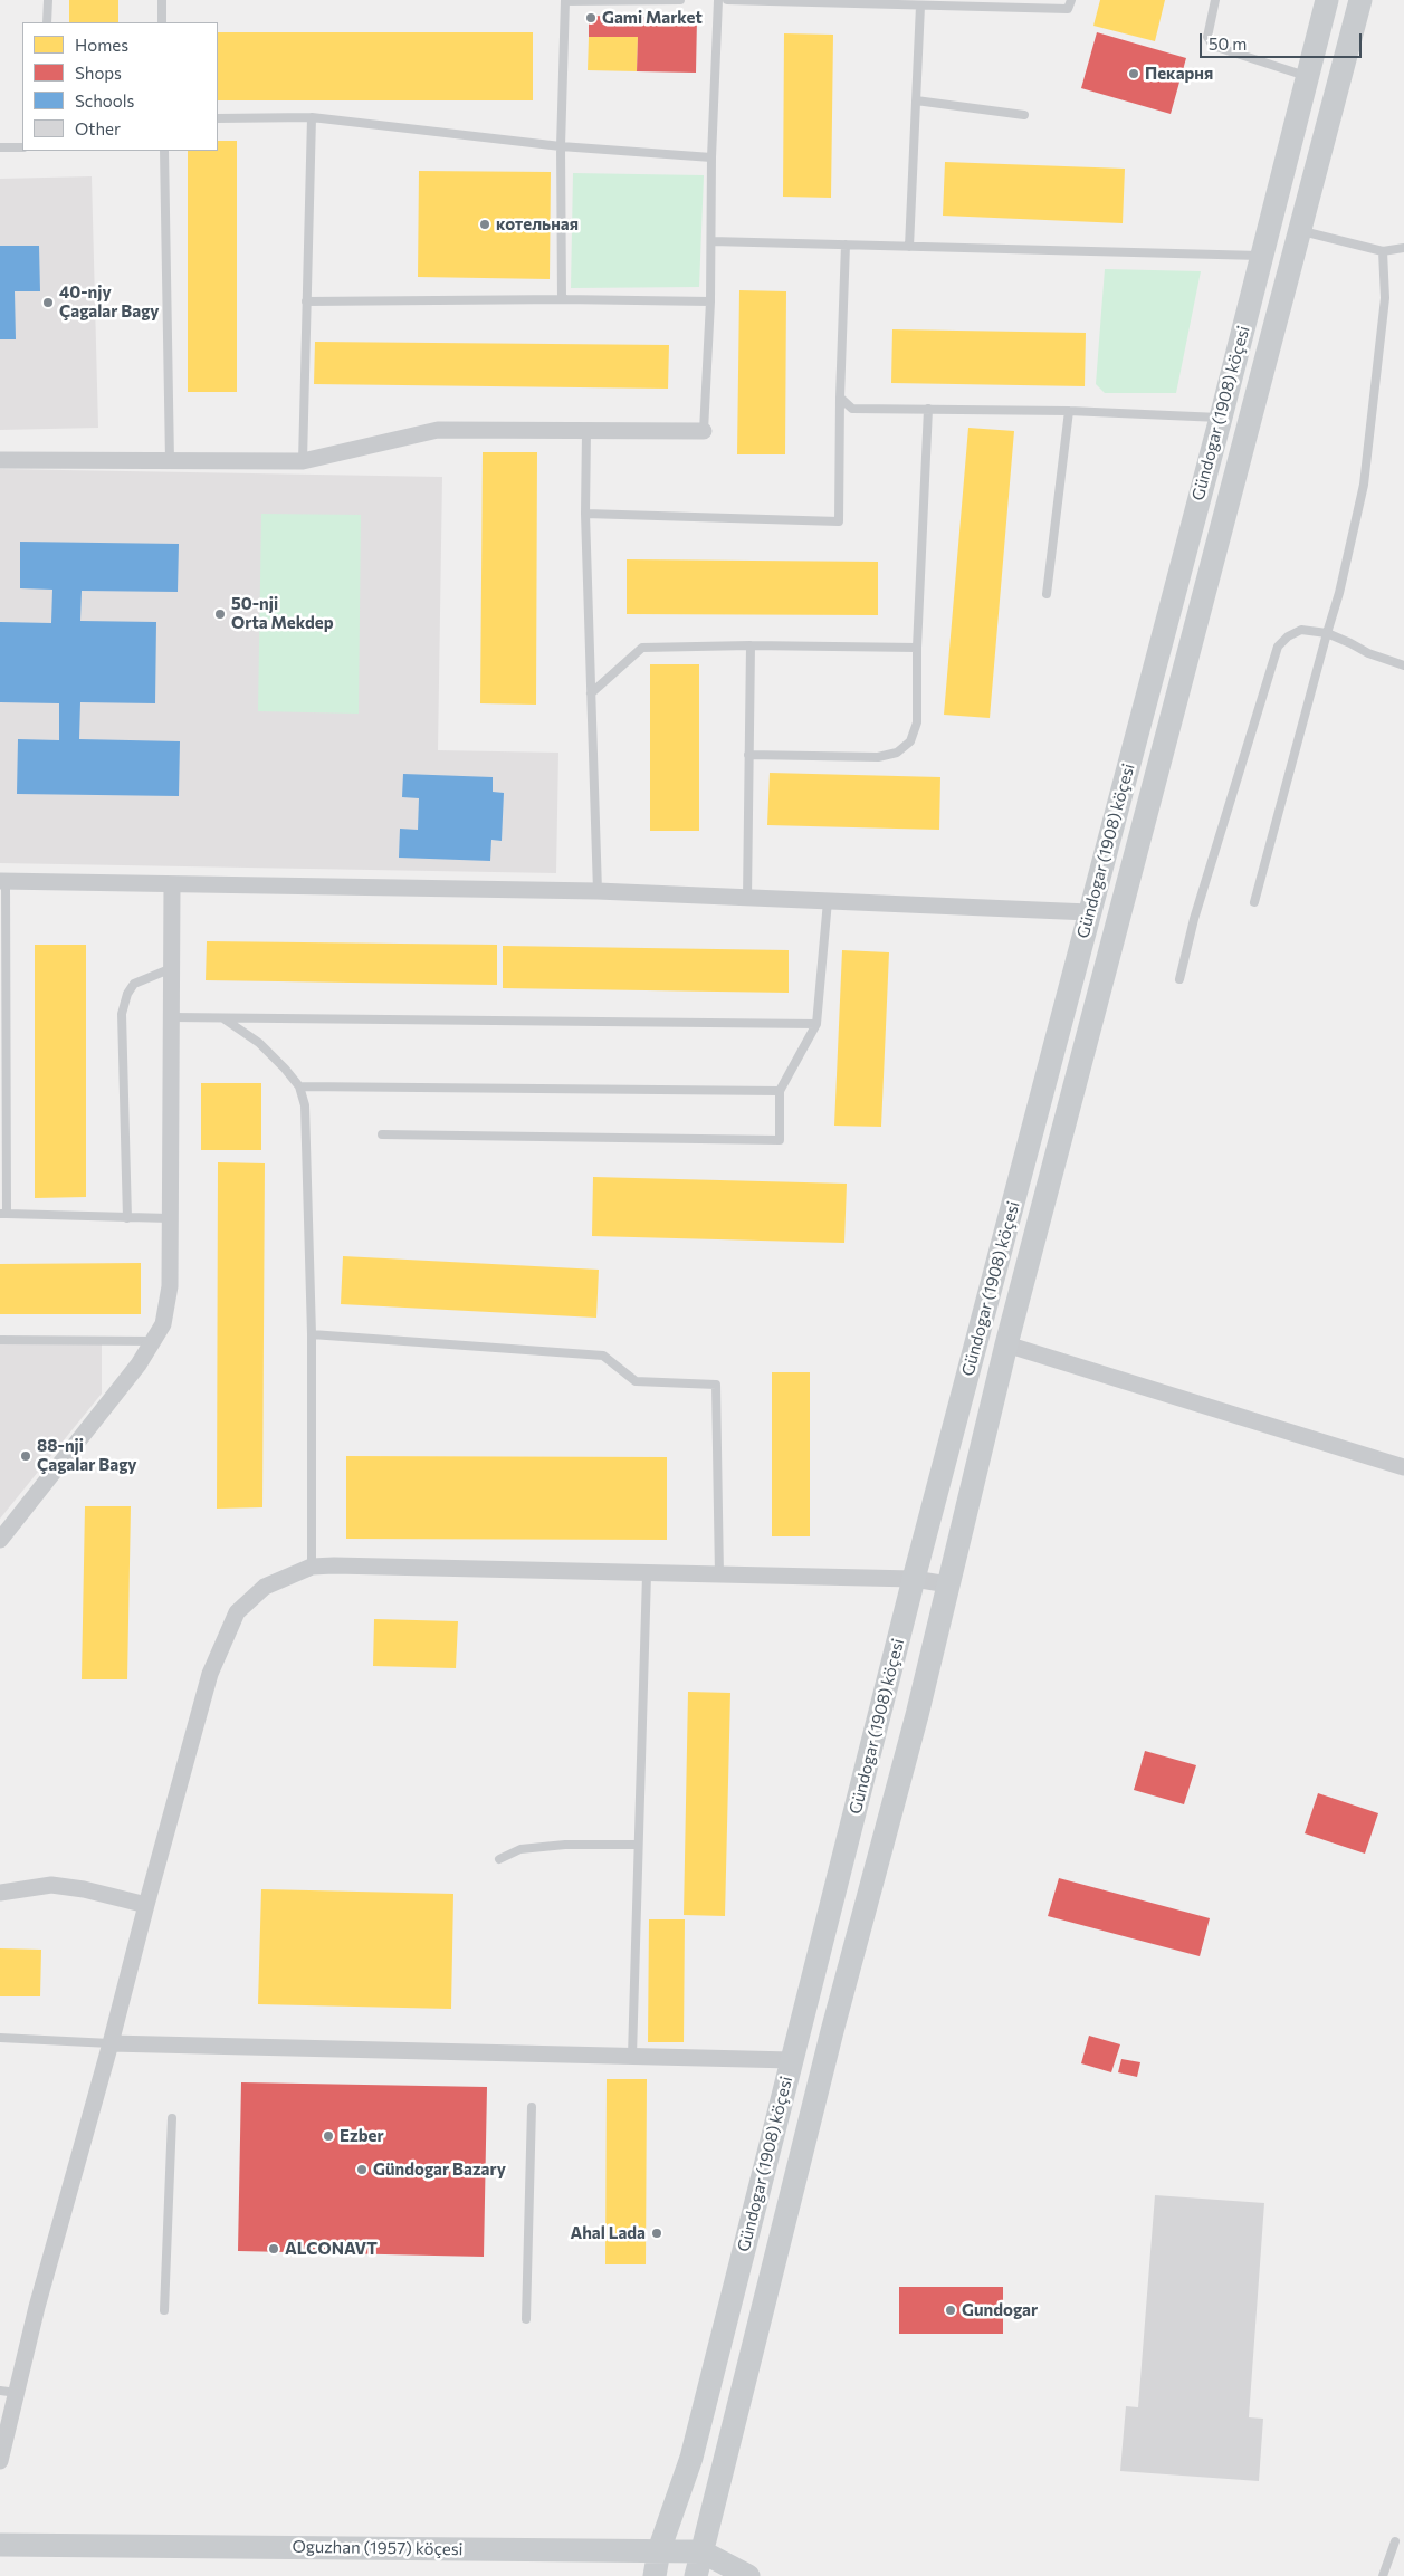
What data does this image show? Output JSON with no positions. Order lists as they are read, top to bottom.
{
  "streets": {
    "main road": ["Gündogar (1908) köçesi", "Oguzhan (1957) köçesi"]
  },
  "crossings": [
    ["Gündogar (1908) köçesi", "Oguzhan (1957) köçesi"]
  ],
  "places": [
    "Gami Market",
    "Пекарня",
    "котельная",
    "40-njy Çagalar Bagy",
    "50-nji Orta Mekdep",
    "88-nji Çagalar Bagy",
    "Ezber",
    "Gündogar Bazary",
    "Ahal Lada",
    "ALCONAVT",
    "Gundogar"
  ],
  "legend": [
    "Homes",
    "Shops",
    "Schools",
    "Other"
  ],
  "scale_bar": "50 m"
}
